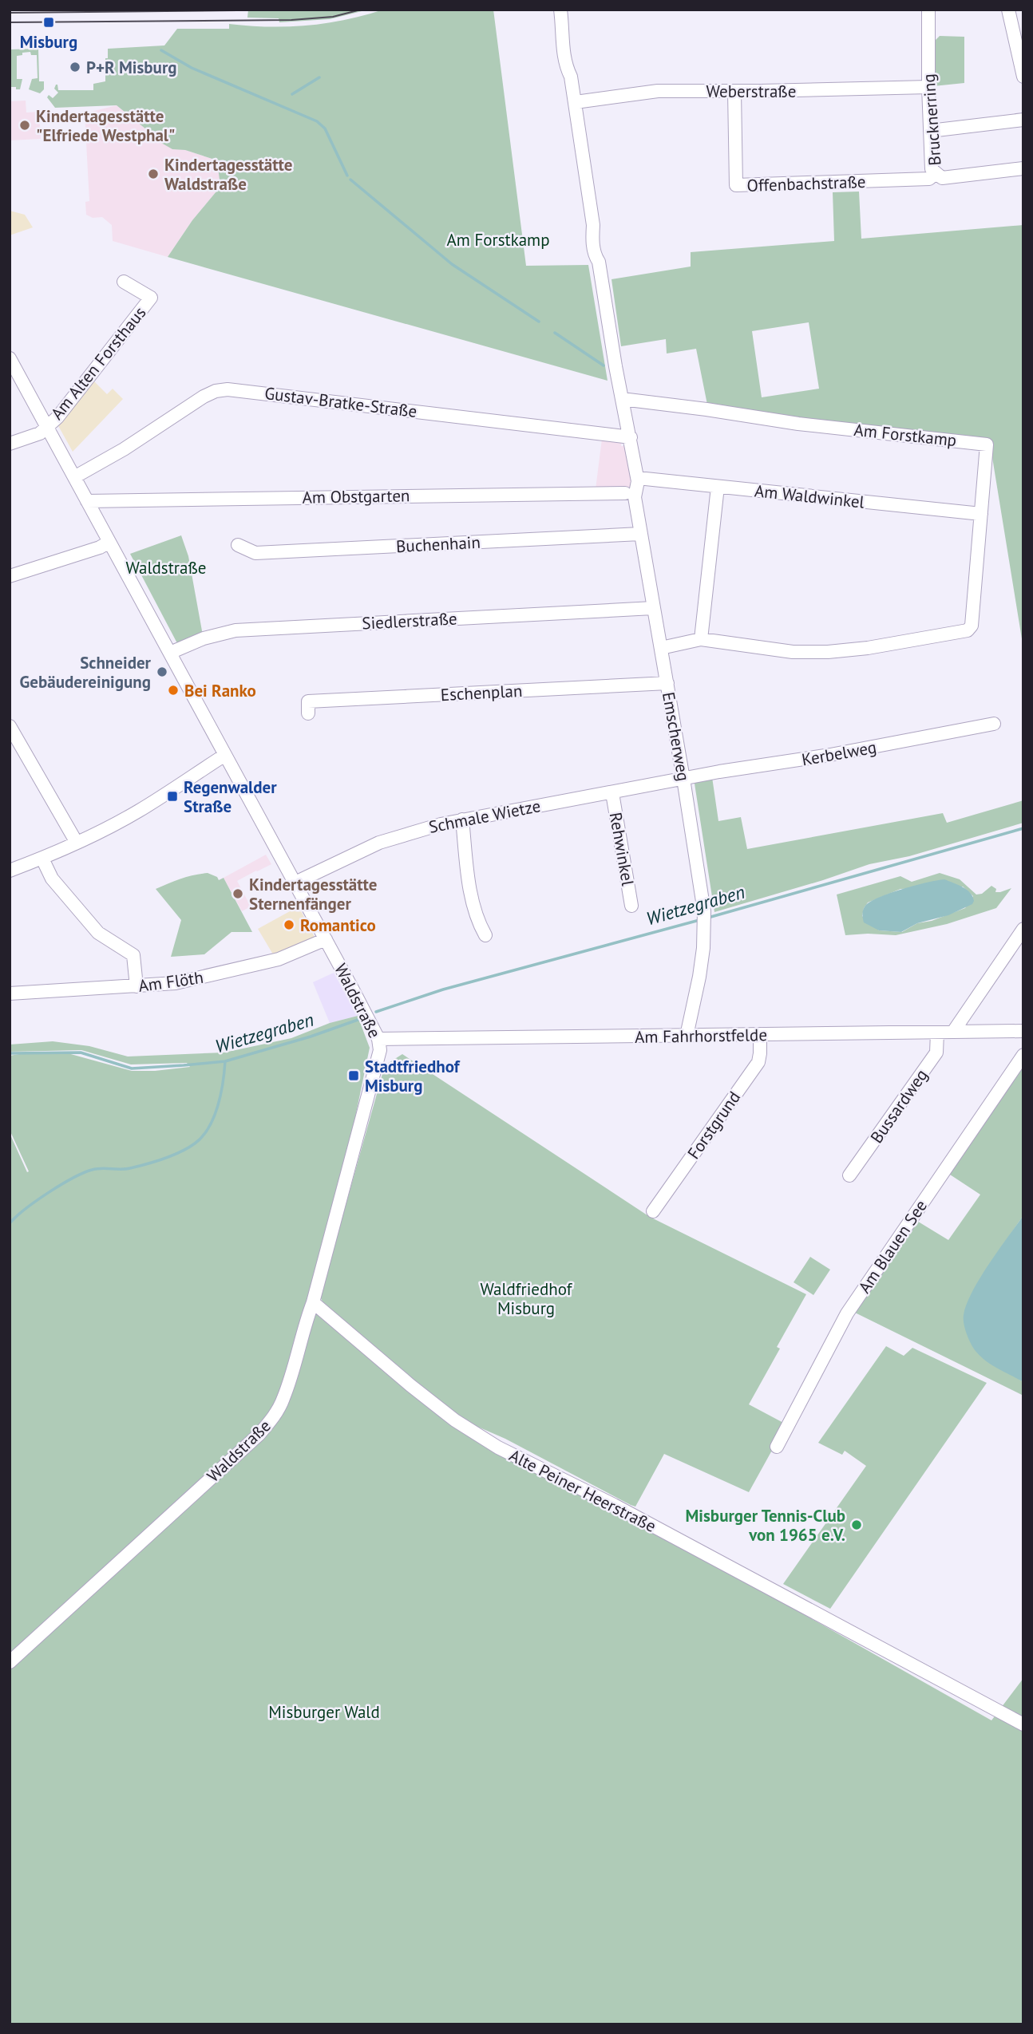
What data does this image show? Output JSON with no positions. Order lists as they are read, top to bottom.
{
  "streets": {
    "street": [
      "Weberstraße",
      "Brucknerring",
      "Offenbachstraße",
      "Am Alten Forsthaus",
      "Gustav-Bratke-Straße",
      "Am Forstkamp",
      "Am Obstgarten",
      "Am Waldwinkel",
      "Buchenhain",
      "Siedlerstraße",
      "Eschenplan",
      "Emscherweg",
      "Kerbelweg",
      "Schmale Wietze",
      "Rehwinkel",
      "Am Flöth",
      "Waldstraße",
      "Am Fahrhorstfelde",
      "Bussardweg",
      "Forstgrund",
      "Am Blauen See",
      "Alte Peiner Heerstraße"
    ]
  },
  "crossings": [
    ["Weberstraße", "Brucknerring"],
    ["Weberstraße", "Offenbachstraße"],
    ["Brucknerring", "Offenbachstraße"],
    ["Am Alten Forsthaus", "Waldstraße"],
    ["Gustav-Bratke-Straße", "Emscherweg"],
    ["Gustav-Bratke-Straße", "Waldstraße"],
    ["Am Forstkamp", "Am Waldwinkel"],
    ["Am Obstgarten", "Waldstraße"],
    ["Am Waldwinkel", "Emscherweg"],
    ["Buchenhain", "Emscherweg"],
    ["Siedlerstraße", "Emscherweg"],
    ["Siedlerstraße", "Waldstraße"],
    ["Eschenplan", "Emscherweg"],
    ["Emscherweg", "Kerbelweg"],
    ["Emscherweg", "Schmale Wietze"],
    ["Emscherweg", "Am Fahrhorstfelde"],
    ["Kerbelweg", "Schmale Wietze"],
    ["Schmale Wietze", "Rehwinkel"],
    ["Schmale Wietze", "Waldstraße"],
    ["Am Flöth", "Waldstraße"],
    ["Waldstraße", "Am Fahrhorstfelde"],
    ["Waldstraße", "Alte Peiner Heerstraße"],
    ["Am Fahrhorstfelde", "Bussardweg"],
    ["Am Fahrhorstfelde", "Forstgrund"]
  ],
  "water": ["Wietzegraben"],
  "parks": [
    "Am Forstkamp",
    "Waldstraße",
    "Waldfriedhof Misburg",
    "Misburger Wald"
  ],
  "places": {
    "transit": ["Misburg", "Regenwalder Straße", "Stadtfriedhof Misburg"],
    "other": [
      "P+R Misburg",
      "Kindertagesstätte \"Elfriede Westphal\"",
      "Kindertagesstätte Waldstraße",
      "Schneider Gebäudereinigung",
      "Bei Ranko",
      "Kindertagesstätte Sternenfänger",
      "Romantico",
      "Misburger Tennis-Club von 1965 e.V."
    ]
  }
}
